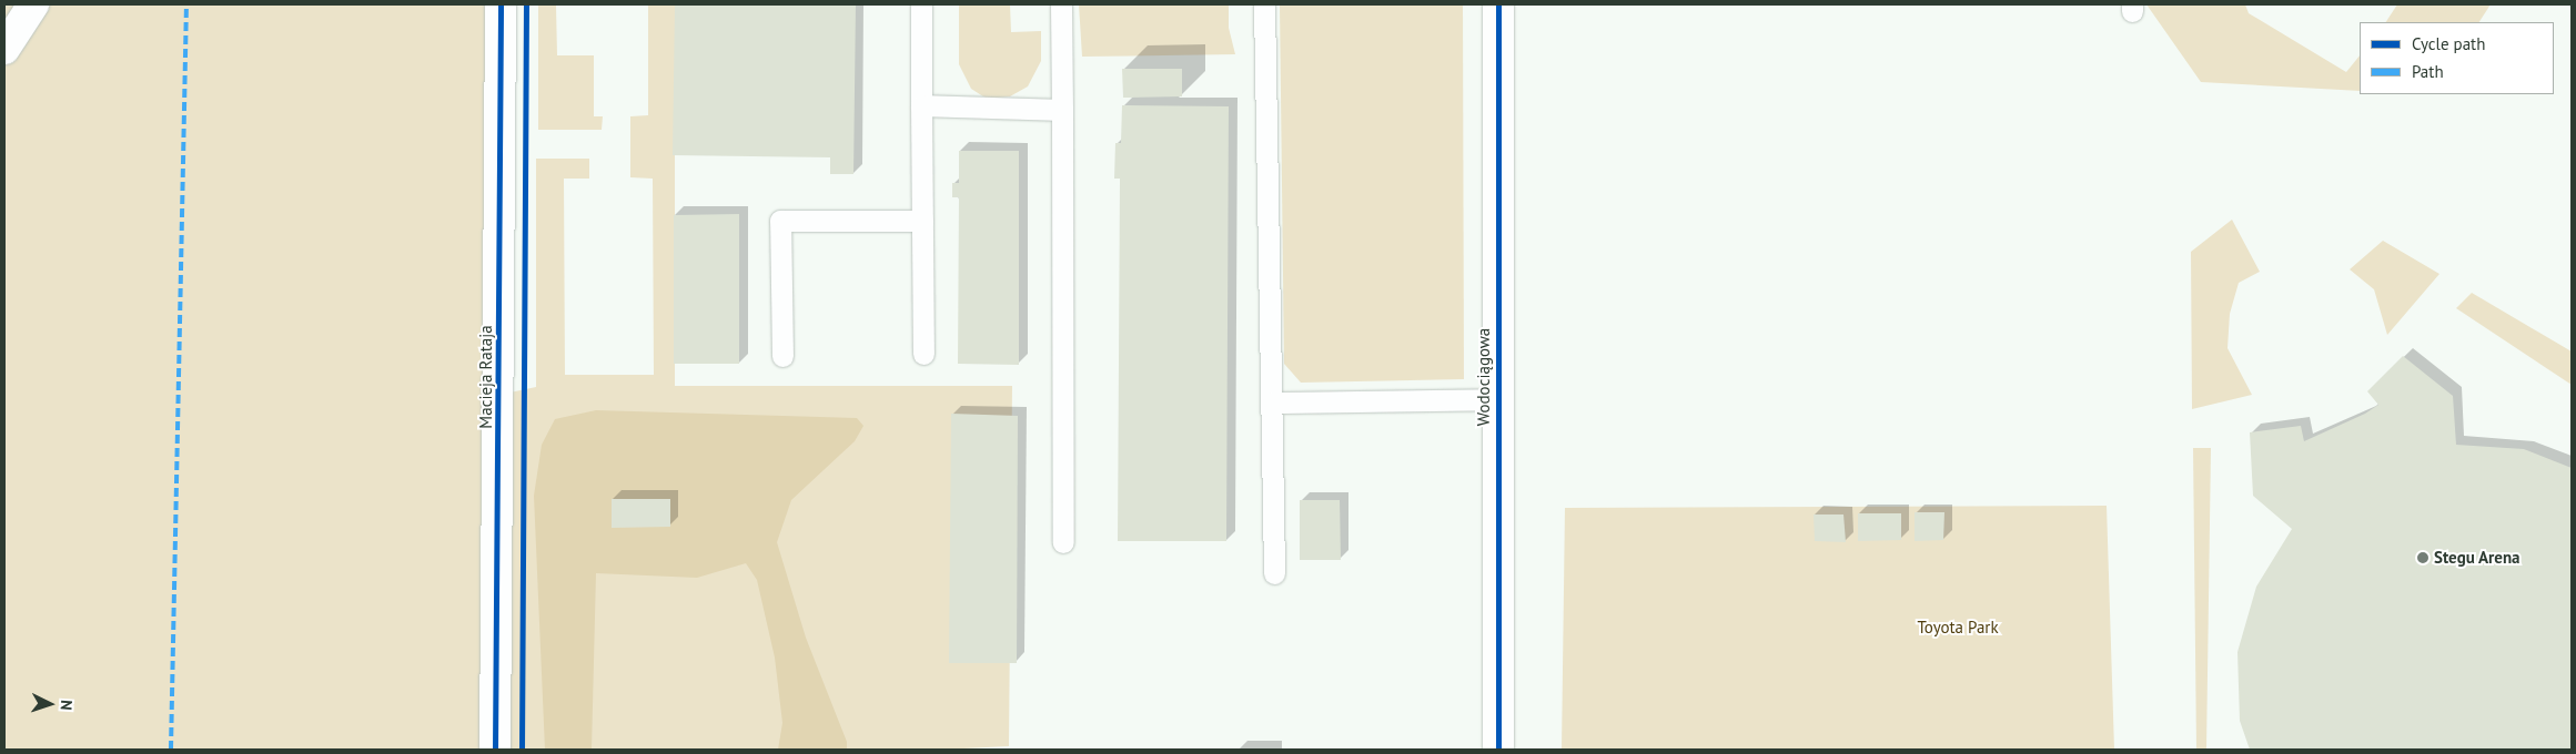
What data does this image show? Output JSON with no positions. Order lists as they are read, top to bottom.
{
  "streets": {
    "street": ["Macieja Rataja", "Wodociągowa"]
  },
  "parks": ["Toyota Park"],
  "places": ["Stegu Arena"],
  "legend": ["Cycle path", "Path"],
  "north": "right"
}
